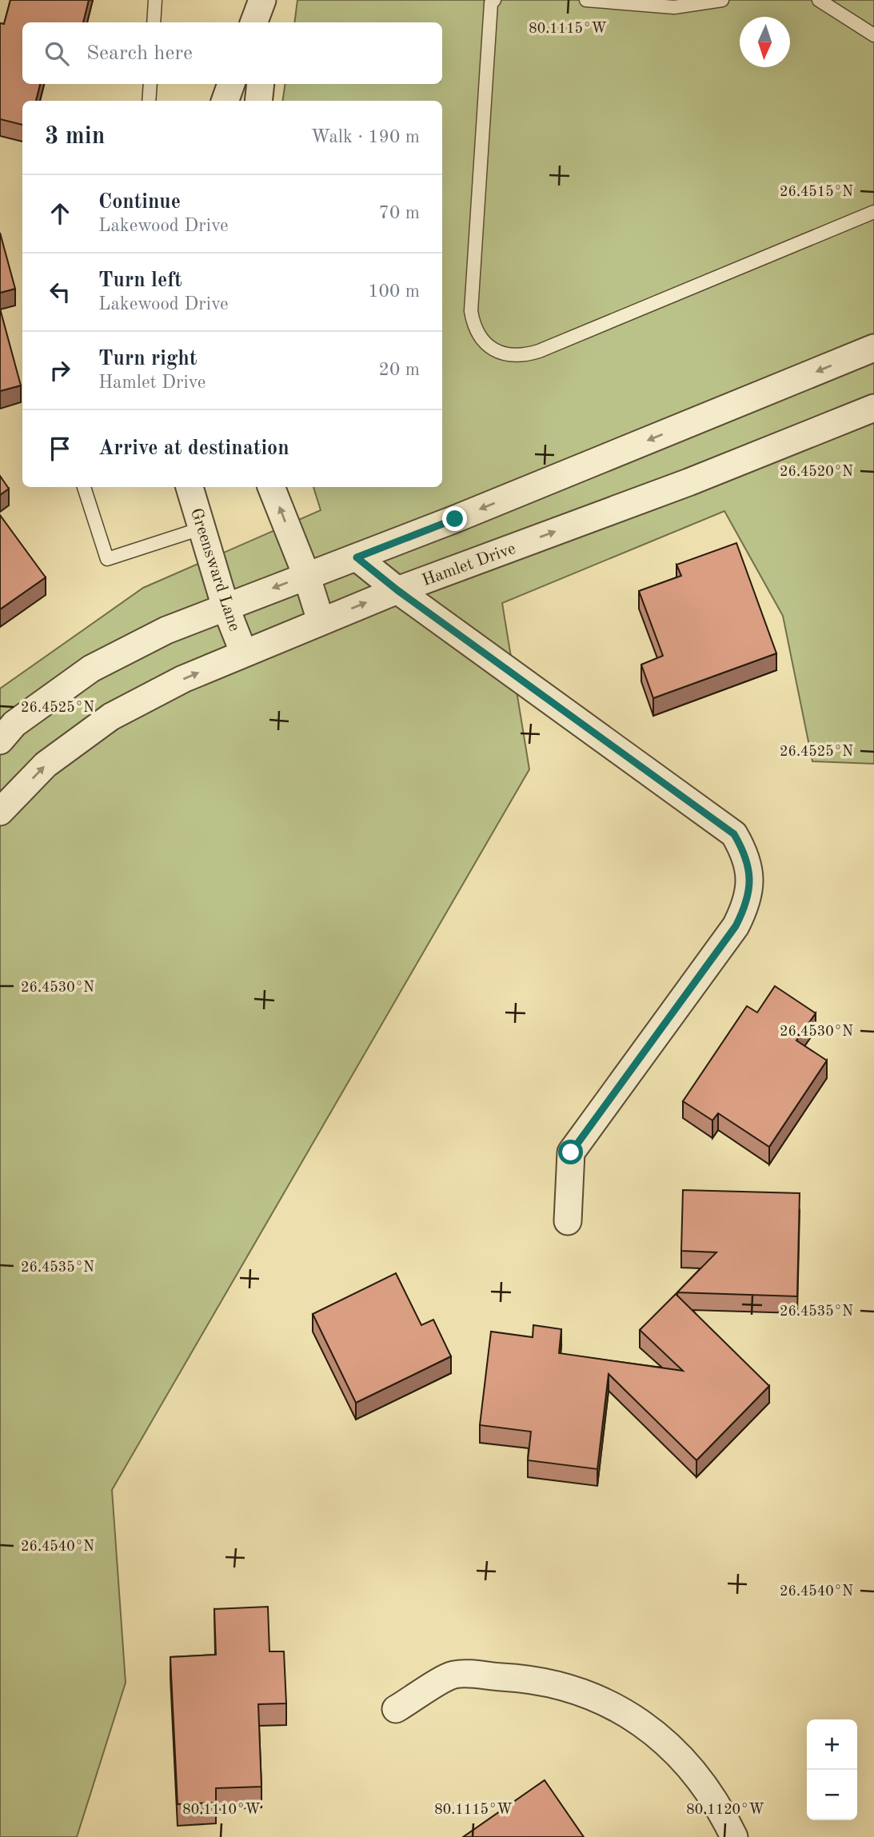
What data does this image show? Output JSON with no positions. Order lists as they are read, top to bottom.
{
  "streets": {
    "street": ["Hamlet Drive", "Greensward Lane"]
  },
  "crossings": [
    ["Hamlet Drive", "Greensward Lane"]
  ],
  "north": "bottom",
  "page": {
    "search": "Search here",
    "heading": ["3 min", "Walk · 190 m"],
    "list": [
      ["Continue", "Lakewood Drive", "70 m"],
      ["Turn left", "Lakewood Drive", "100 m"],
      ["Turn right", "Hamlet Drive", "20 m"],
      "Arrive at destination"
    ],
    "map_buttons": ["+", "−"]
  },
  "coordinates": [
    "80.1115°W",
    "26.4515°N",
    "26.4520°N",
    "26.4525°N",
    "26.4530°N",
    "26.4535°N",
    "26.4540°N",
    "80.1110°W",
    "80.1120°W"
  ]
}
